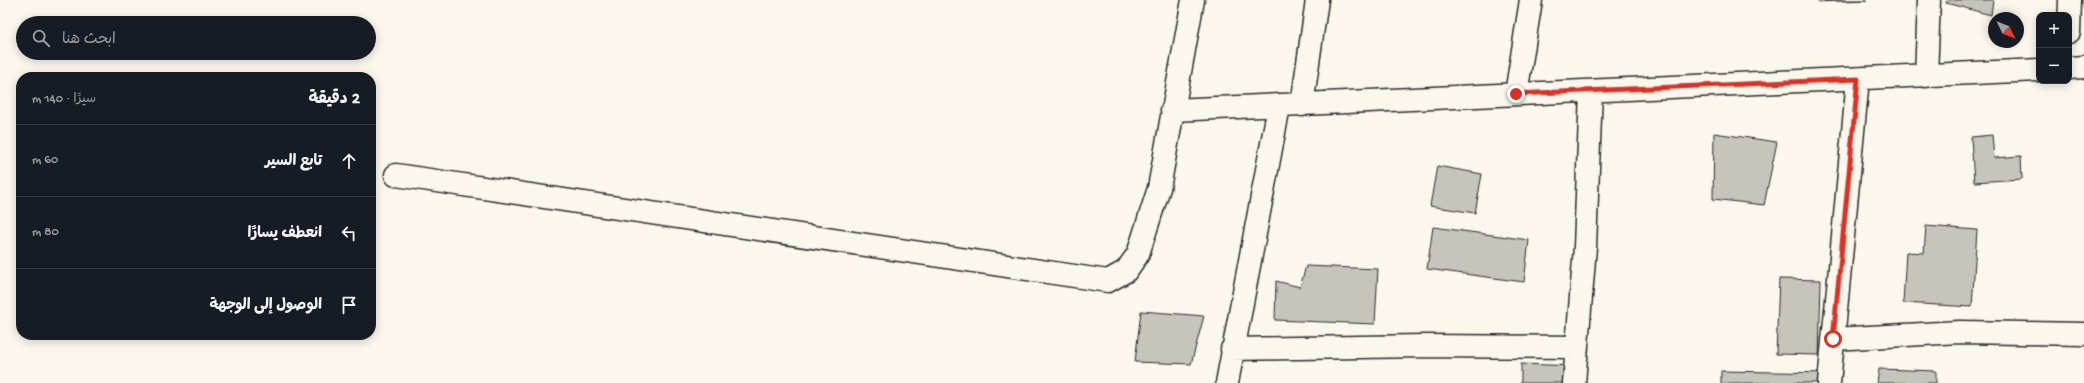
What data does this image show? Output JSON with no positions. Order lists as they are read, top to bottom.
{
  "north": "bottom right",
  "page": {
    "map_buttons": ["+", "−"],
    "search": "ابحث هنا",
    "heading": ["2 دقيقة", "سيرًا · 140 m"],
    "list": [
      ["تابع السير", "60 m"],
      ["انعطف يسارًا", "80 m"],
      "الوصول إلى الوجهة"
    ]
  }
}
